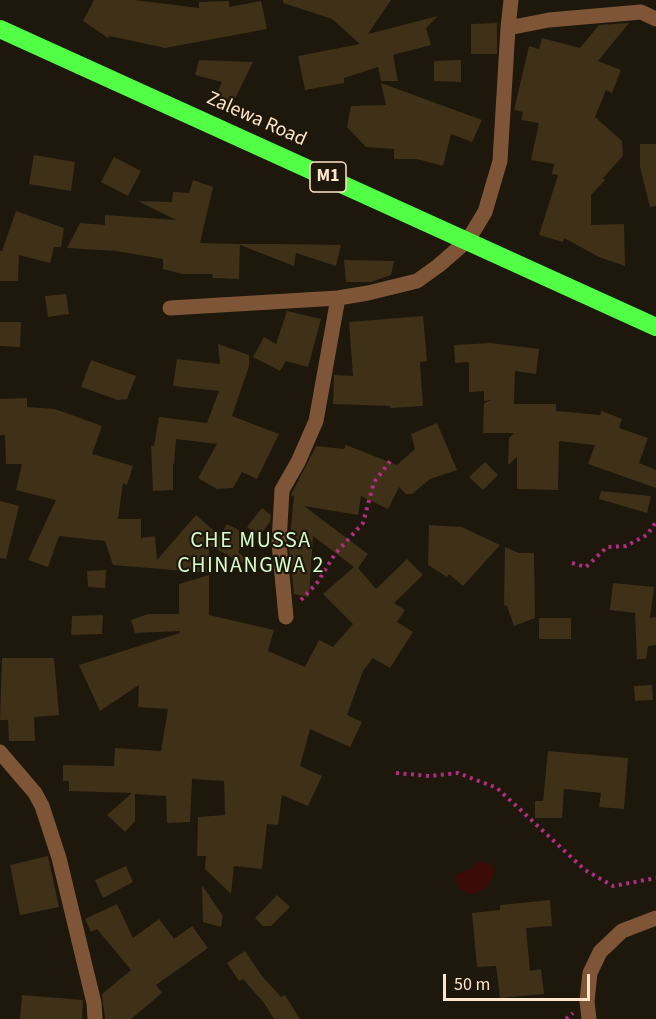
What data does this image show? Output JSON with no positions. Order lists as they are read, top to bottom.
{
  "streets": {
    "highway": ["Zalewa Road", "M1"]
  },
  "districts": ["CHE MUSSA CHINANGWA 2"],
  "scale_bar": "50 m"
}
